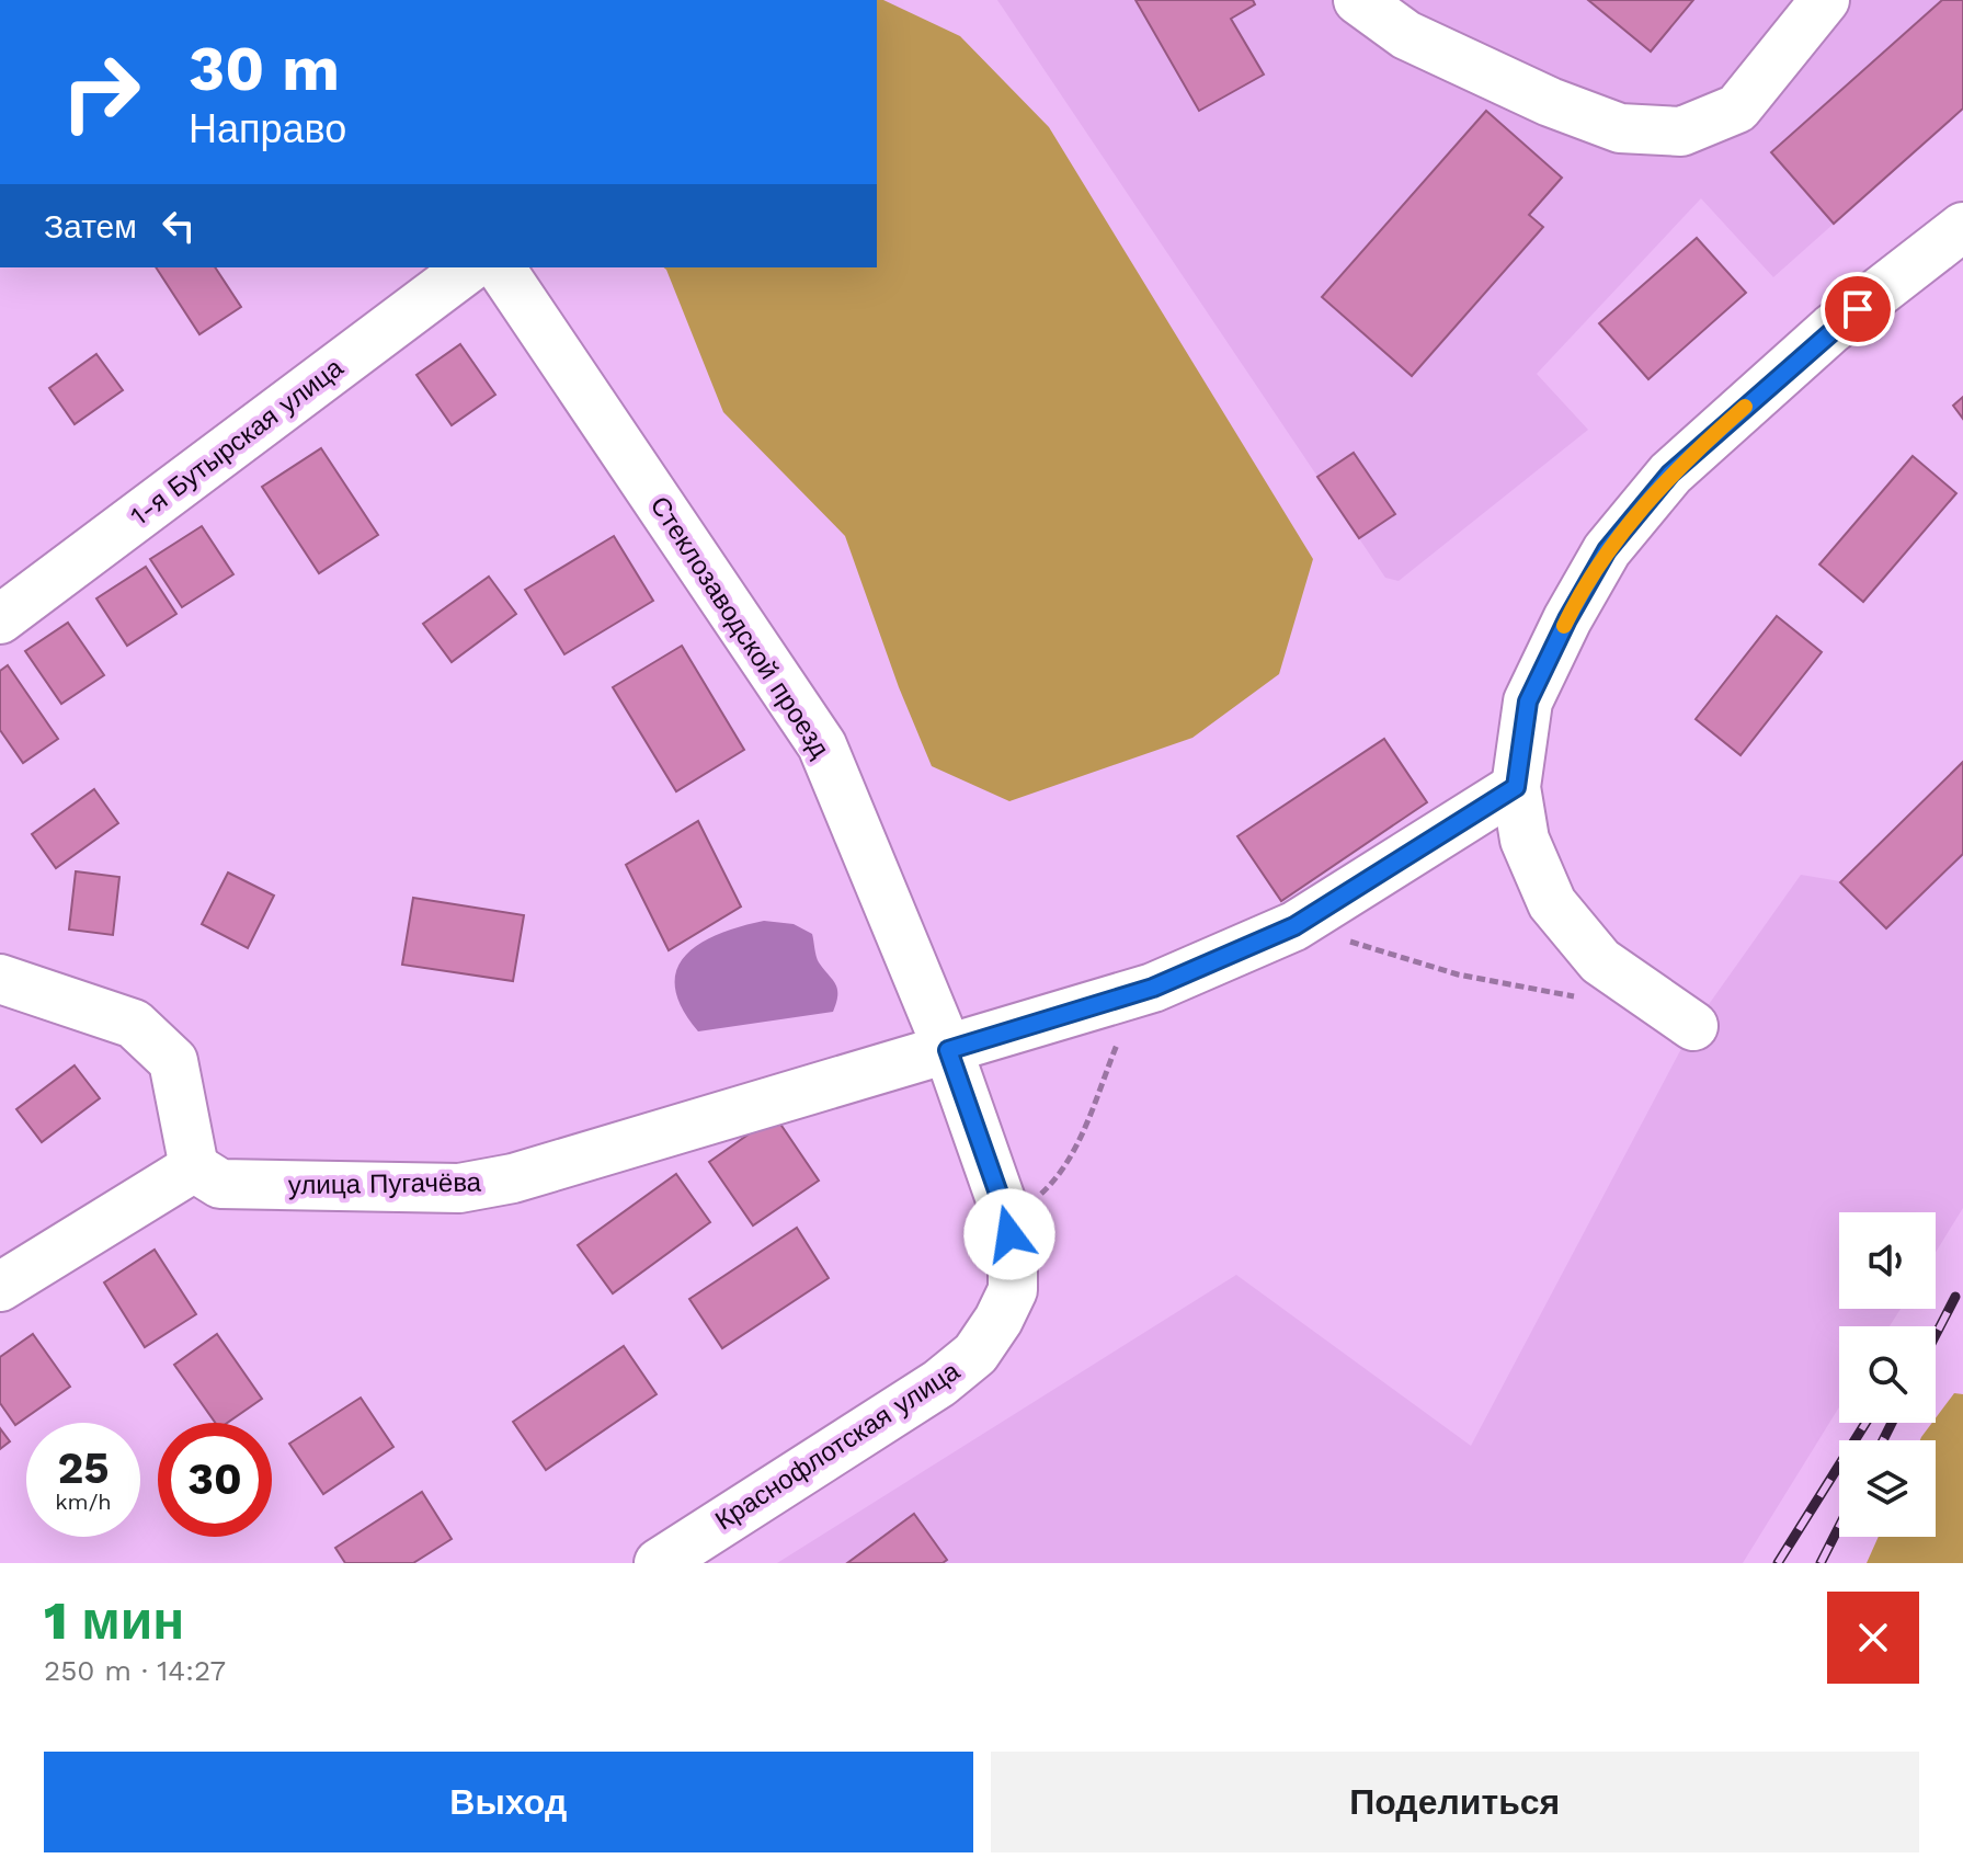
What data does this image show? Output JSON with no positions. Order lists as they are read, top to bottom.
{
  "streets": {
    "street": [
      "1-я Бутырская улица",
      "Стеклозаводской проезд",
      "улица Пугачёва",
      "Краснофлотская улица"
    ]
  },
  "crossings": [
    ["Стеклозаводской проезд", "улица Пугачёва"],
    ["Стеклозаводской проезд", "Краснофлотская улица"]
  ],
  "page": {
    "turn": ["30 m", "Направо"],
    "then": "Затем",
    "speed": "25 km/h",
    "limit": "30",
    "heading": ["1 мин", "250 m · 14:27"],
    "buttons": ["Выход", "Поделиться"]
  }
}
